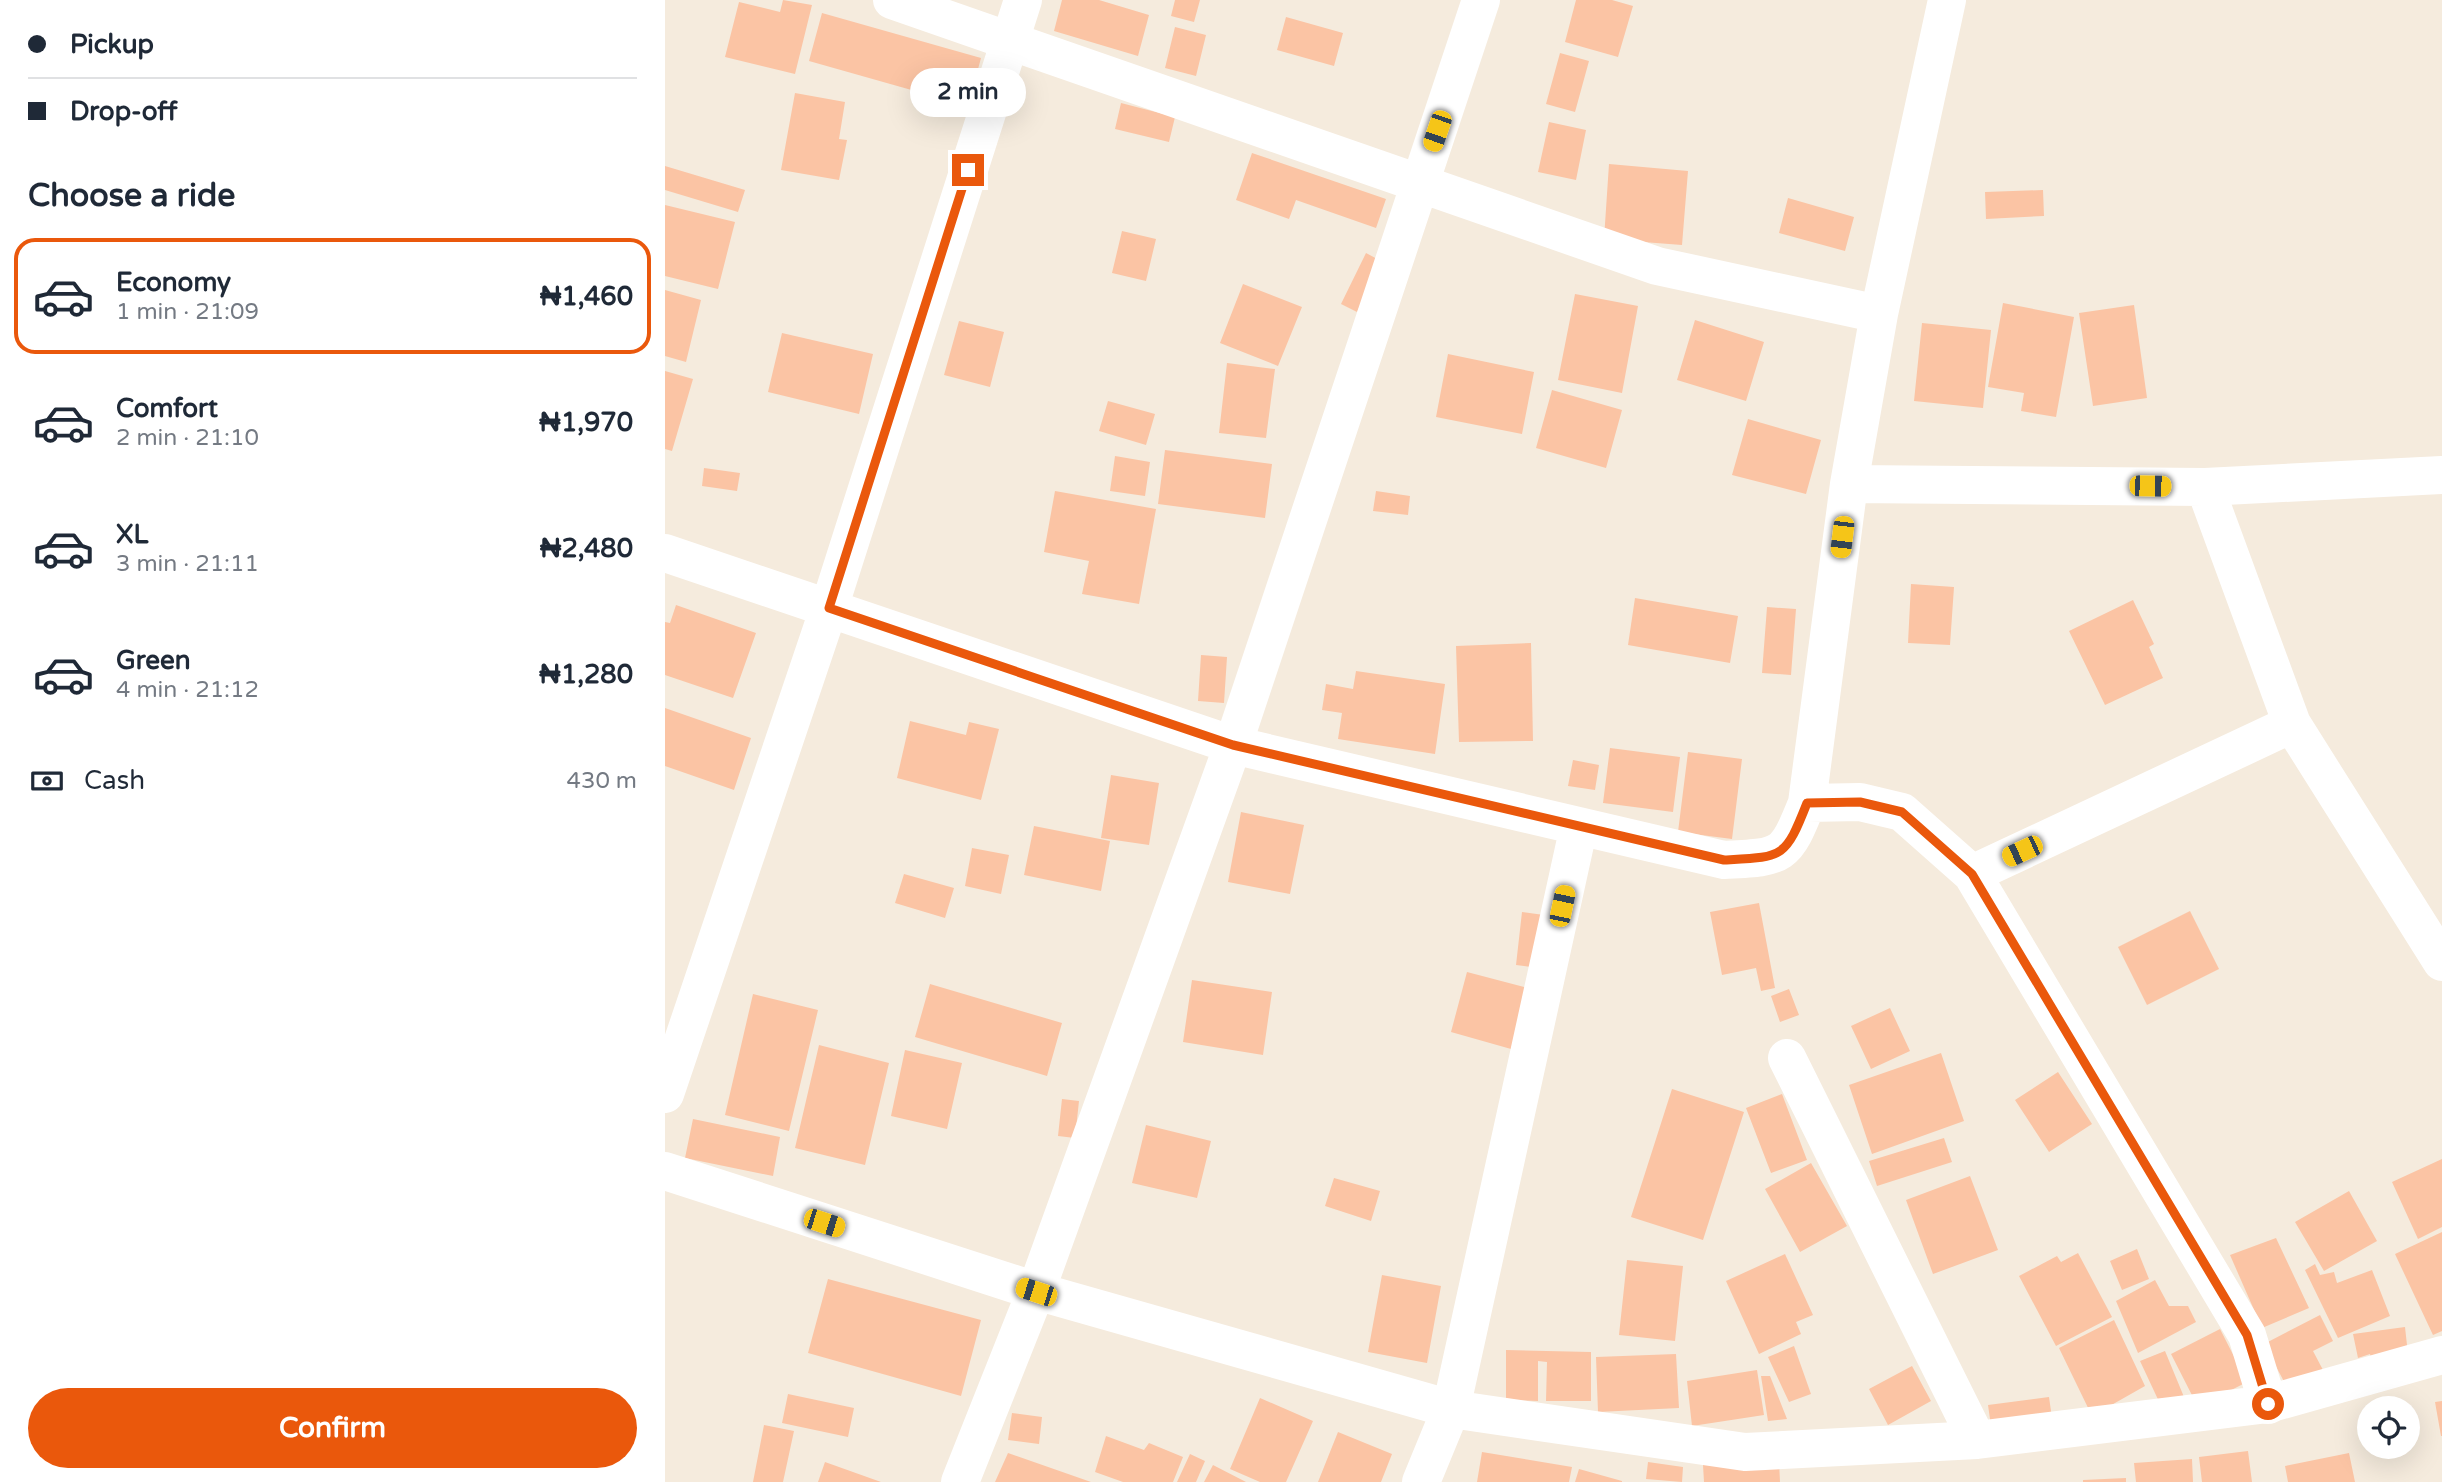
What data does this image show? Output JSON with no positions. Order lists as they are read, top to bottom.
{
  "page": {
    "banner": ["Pickup", "Drop-off"],
    "bubble": "2 min",
    "heading": "Choose a ride",
    "list": [
      {
        "name": "Economy",
        "note": "1 min · 21:09",
        "value": "₦1,460"
      },
      {
        "name": "Comfort",
        "note": "2 min · 21:10",
        "value": "₦1,970"
      },
      {
        "name": "XL",
        "note": "3 min · 21:11",
        "value": "₦2,480"
      },
      {
        "name": "Green",
        "note": "4 min · 21:12",
        "value": "₦1,280"
      }
    ],
    "pay": ["Cash", "430 m"],
    "buttons": "Confirm"
  }
}
